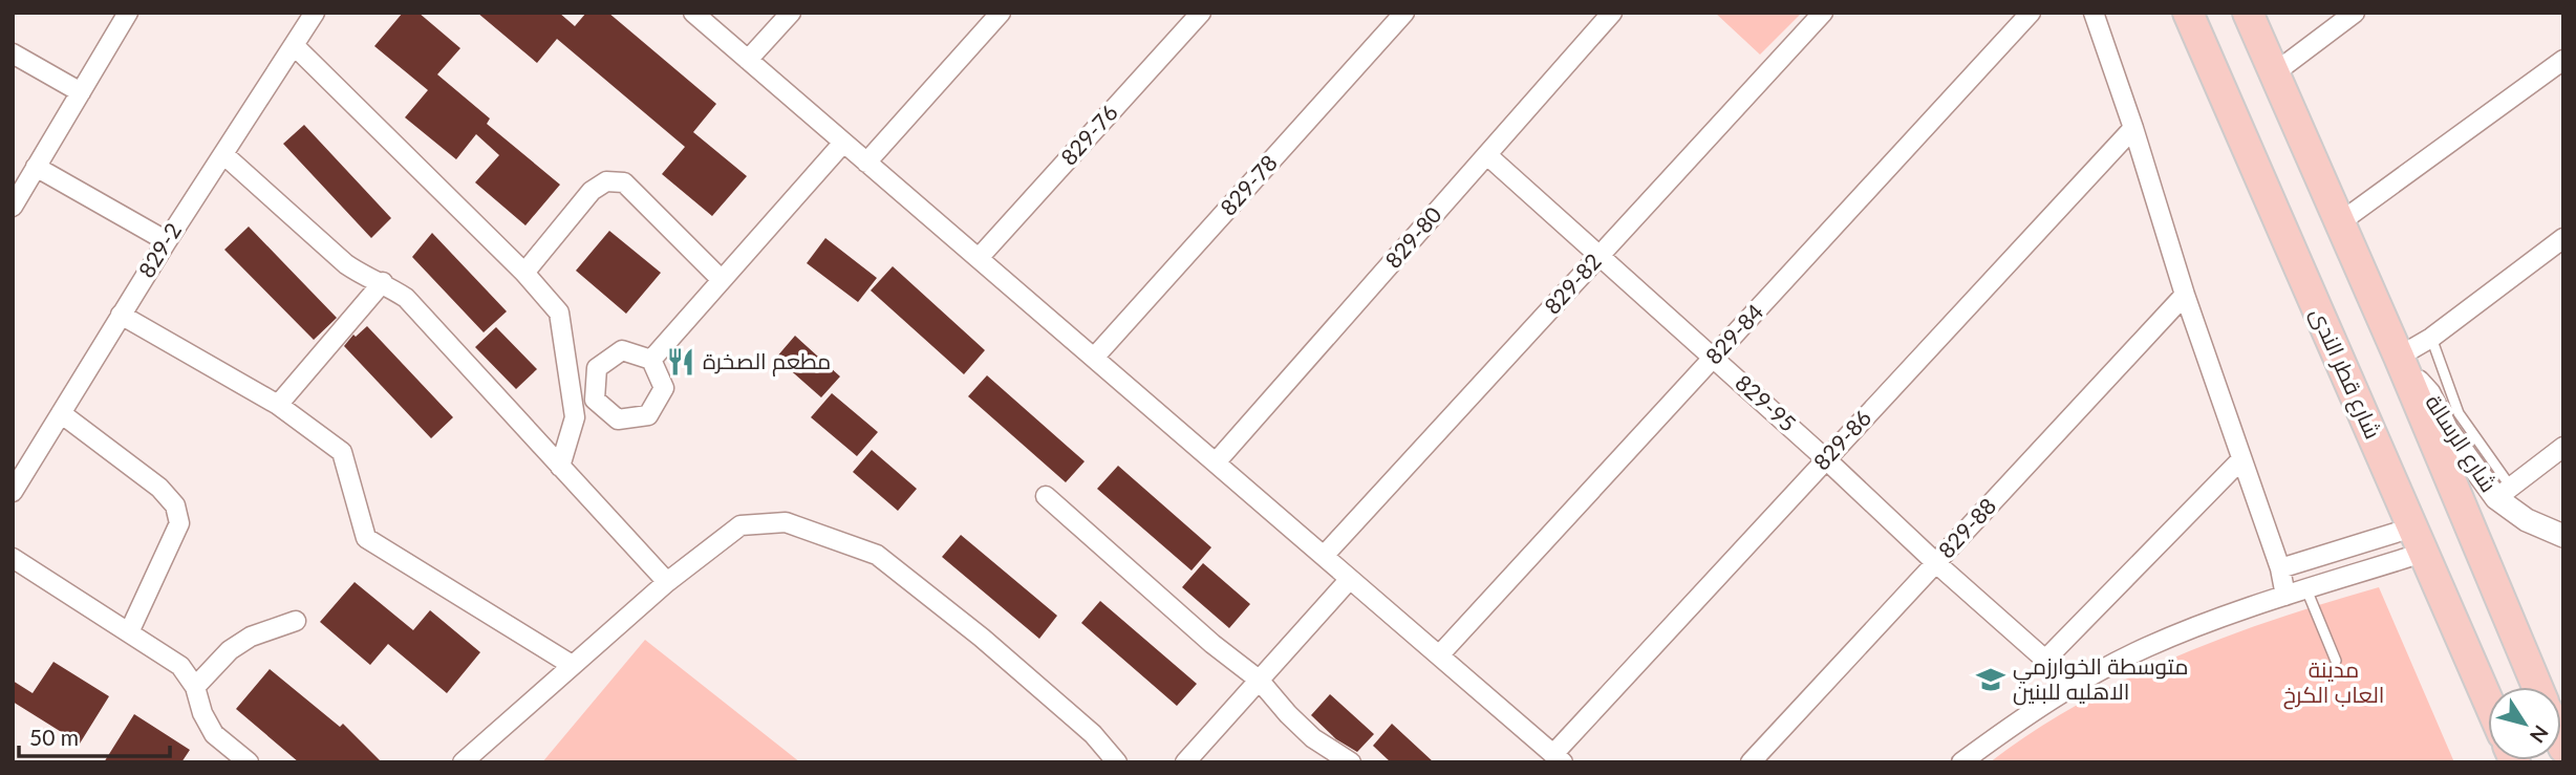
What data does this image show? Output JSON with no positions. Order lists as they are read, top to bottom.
{
  "streets": {
    "main road": ["شارع قطر الندى"],
    "street": [
      "829-76",
      "829-78",
      "829-80",
      "829-2",
      "829-82",
      "829-84",
      "829-95",
      "829-86",
      "شارع الرسالة",
      "829-88"
    ]
  },
  "crossings": [
    ["829-80", "829-95"],
    ["829-82", "829-95"],
    ["829-84", "829-95"],
    ["829-95", "829-86"],
    ["829-95", "829-88"]
  ],
  "parks": ["مدينة العاب الكرخ"],
  "places": {
    "restaurant": ["مطعم الصخرة"],
    "school or university": ["متوسطة الخوارزمي الاهليه للبنين"]
  },
  "scale_bar": "50 m",
  "north": "bottom right"
}
